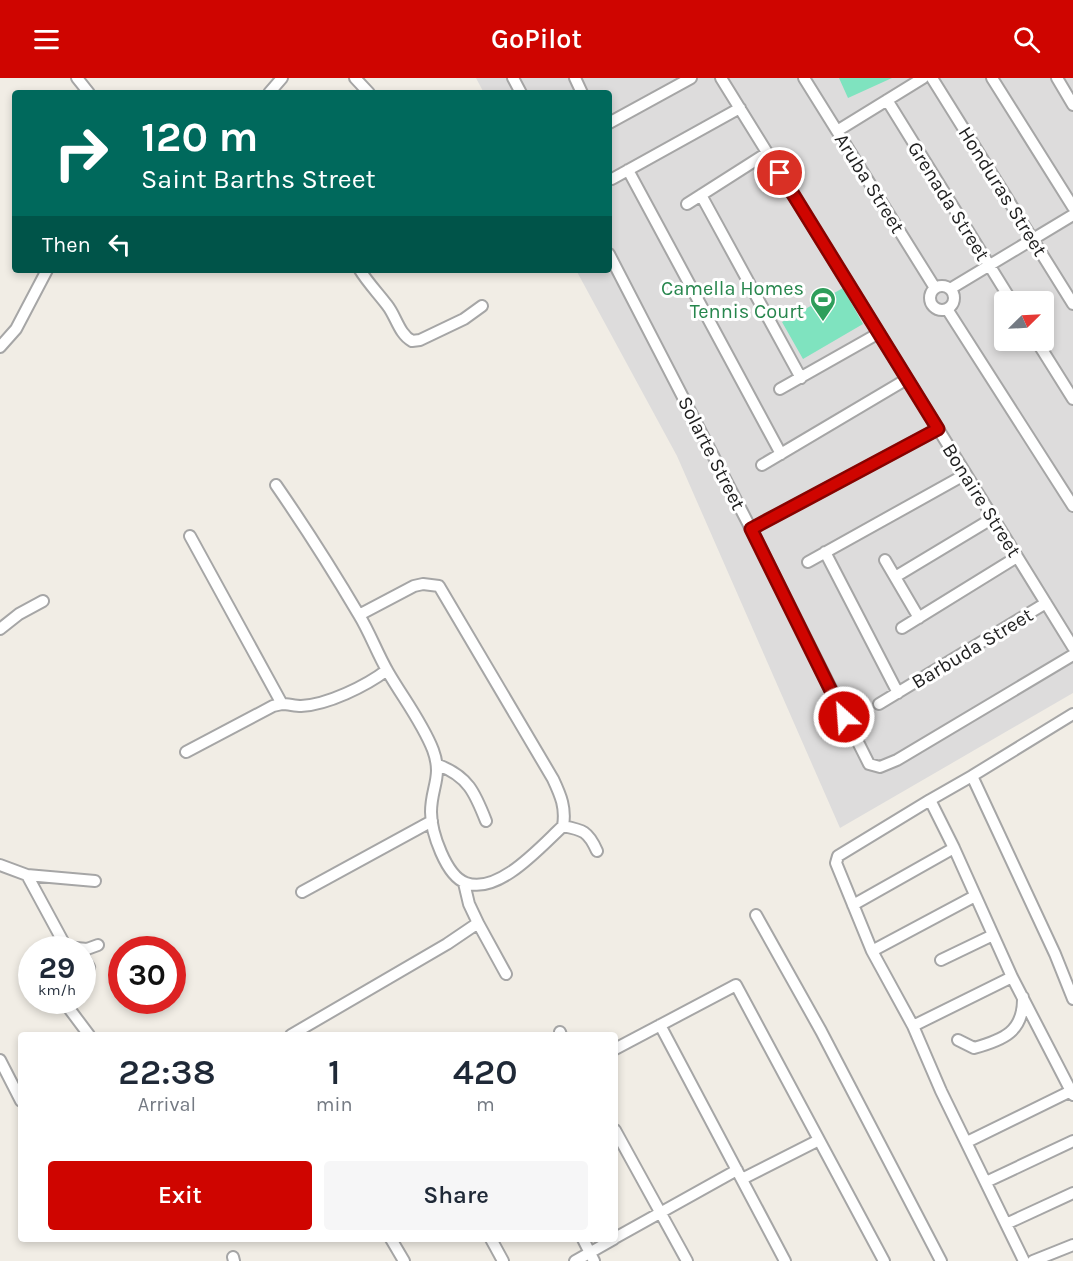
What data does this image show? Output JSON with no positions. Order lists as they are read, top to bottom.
{
  "streets": {
    "street": [
      "Aruba Street",
      "Honduras Street",
      "Grenada Street",
      "Solarte Street",
      "Bonaire Street",
      "Barbuda Street"
    ]
  },
  "crossings": [
    ["Bonaire Street", "Barbuda Street"]
  ],
  "places": {
    "sports": ["Camella Homes Tennis Court"]
  },
  "north": "top right",
  "page": {
    "header": "GoPilot",
    "turn": ["120 m", "Saint Barths Street"],
    "then": "Then",
    "speed": "29 km/h",
    "limit": "30",
    "eta": [
      "22:38",
      "Arrival",
      "1",
      "min",
      "420",
      "m"
    ],
    "buttons": ["Exit", "Share"]
  }
}
